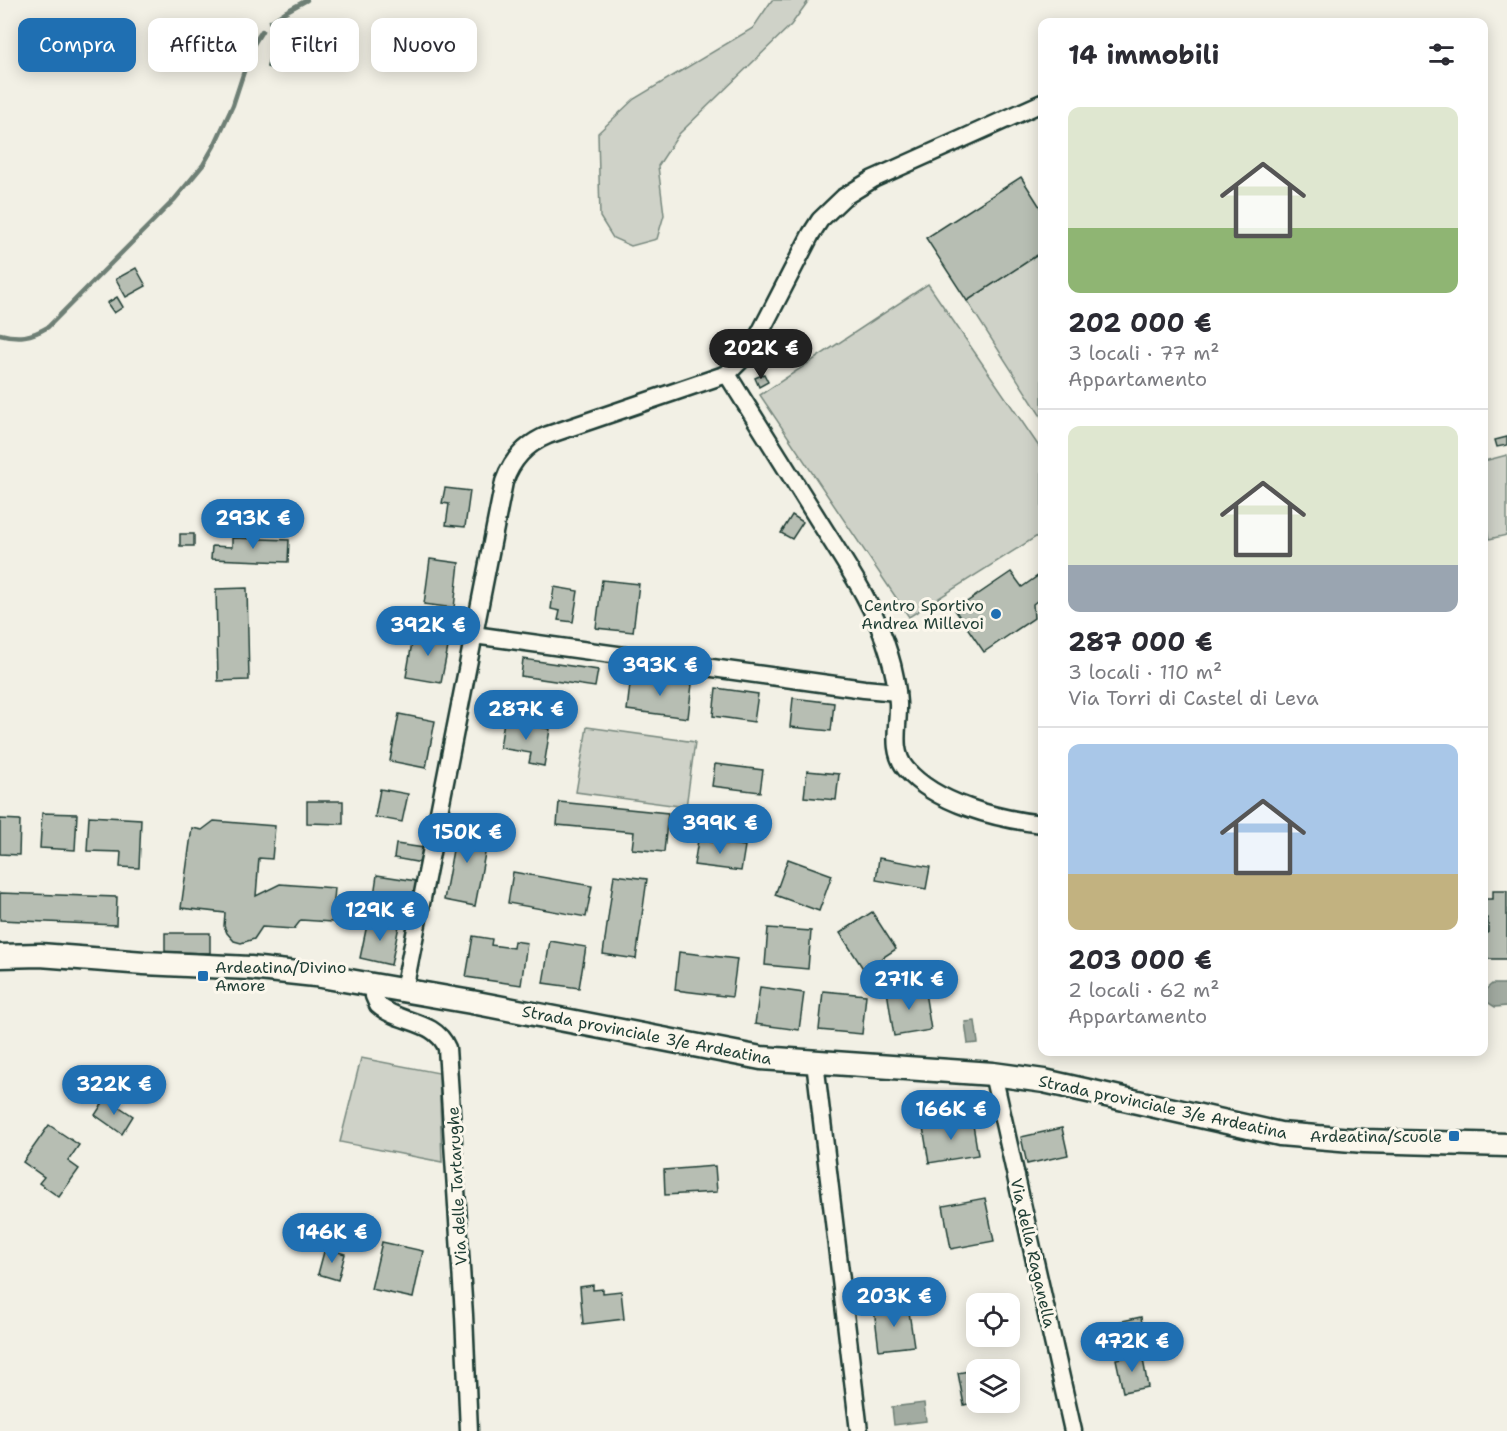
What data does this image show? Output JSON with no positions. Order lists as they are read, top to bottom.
{
  "streets": {
    "main road": ["Strada provinciale 3/e Ardeatina"],
    "street": ["Via delle Tartarughe", "Via della Raganella"]
  },
  "crossings": [
    ["Strada provinciale 3/e Ardeatina", "Via delle Tartarughe"],
    ["Strada provinciale 3/e Ardeatina", "Via della Raganella"]
  ],
  "places": {
    "other": ["Centro Sportivo Andrea Millevoi"],
    "transit": ["Ardeatina/Divino Amore", "Ardeatina/Scuole"]
  },
  "page": {
    "chip": [
      "Compra",
      "Affitta",
      "Filtri",
      "Nuovo"
    ],
    "heading": "14 immobili",
    "list": [
      {
        "name": "202 000 €",
        "note": "3 locali · 77 m² · Appartamento"
      },
      {
        "name": "287 000 €",
        "note": "3 locali · 110 m² · Via Torri di Castel di Leva"
      },
      {
        "name": "203 000 €",
        "note": "2 locali · 62 m² · Appartamento"
      }
    ],
    "price": [
      "202K €",
      "293K €",
      "392K €",
      "393K €",
      "287K €",
      "399K €",
      "150K €",
      "129K €",
      "271K €",
      "322K €",
      "166K €",
      "146K €",
      "203K €",
      "472K €"
    ]
  }
}
